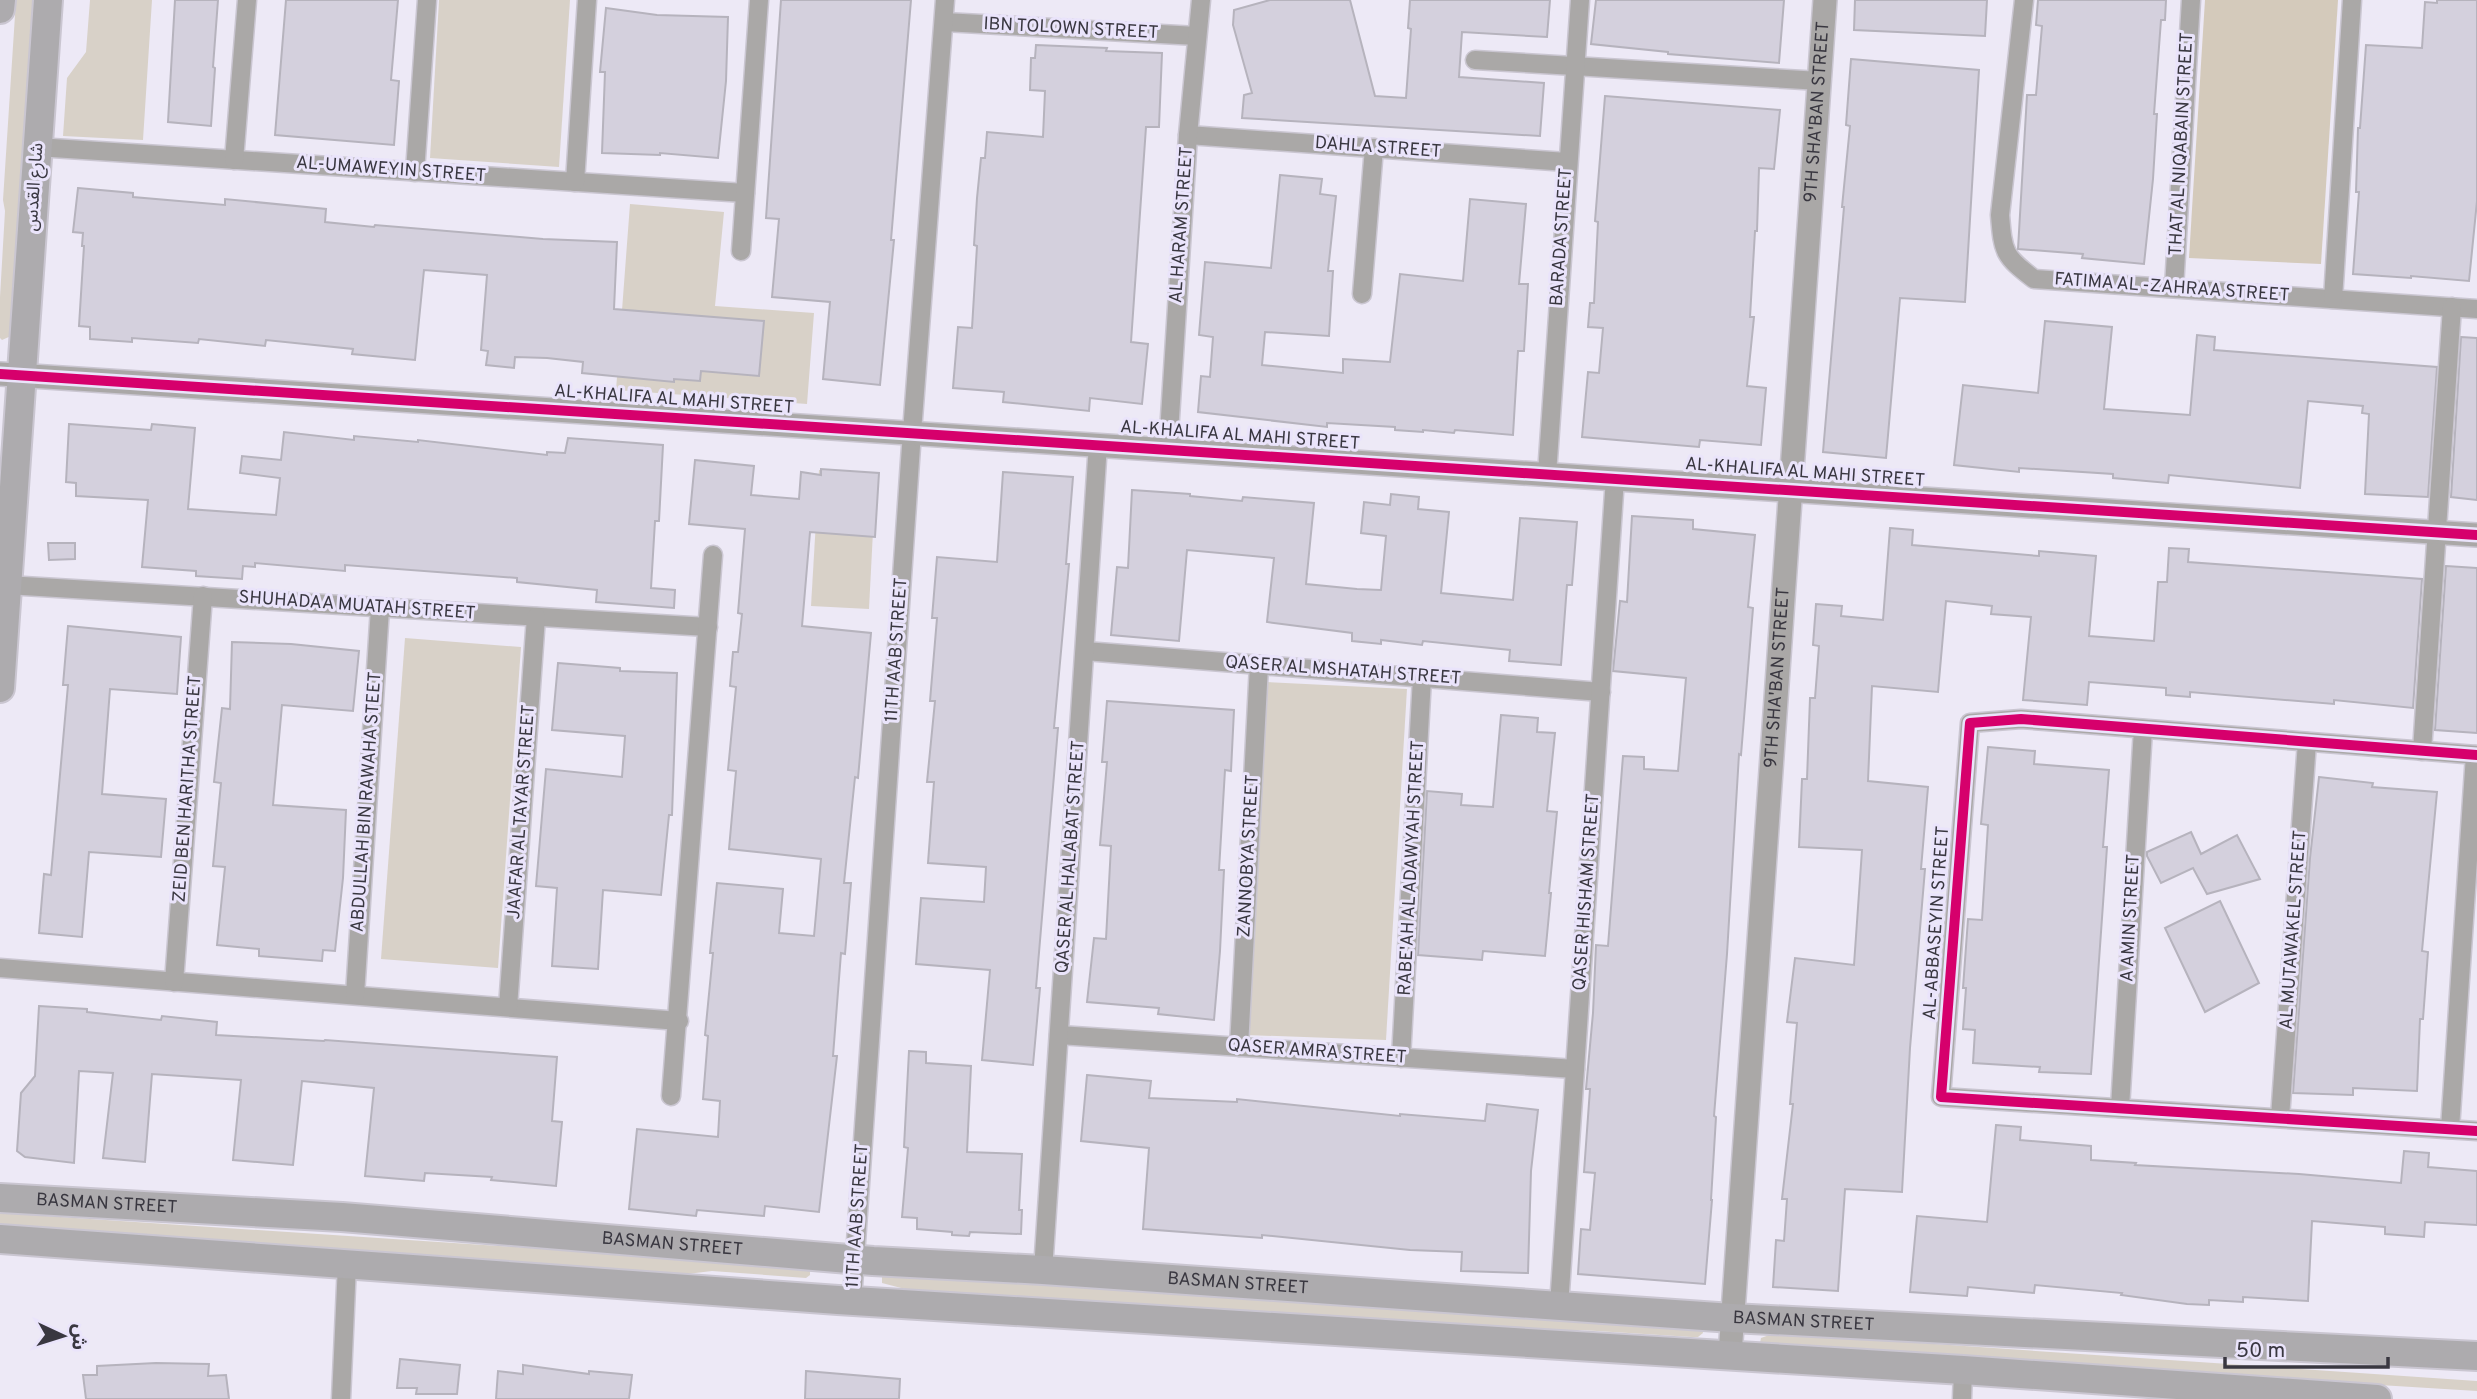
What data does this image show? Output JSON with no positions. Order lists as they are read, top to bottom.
{
  "streets": {
    "main road": ["شارع القدس", "BASMAN STREET"],
    "street": [
      "IBN TOLOWN STREET",
      "9TH SHA'BAN STREET",
      "THAT AL NIQABAIN STREET",
      "DAHLA STREET",
      "AL-UMAWEYIN STREET",
      "AL HARAM STREET",
      "BARADA STREET",
      "FATIMA AL -ZAHRAA STREET",
      "AL-KHALIFA AL MAHI STREET",
      "SHUHADAA MUATAH STREET",
      "11TH AAB STREET",
      "QASER AL MSHATAH STREET",
      "ZEID BEN HARITHA STREET",
      "ABDULLAH BIN RAWAHA STEET",
      "JAAFAR AL TAYAR STREET",
      "ZANNOBYA STREET",
      "QASER AL HALABAT STREET",
      "RABE'AH AL ADAWYAH STREET",
      "QASER HISHAM STREET",
      "A AMIN STREET",
      "AL-ABBASEYIN STREET",
      "AL MUTAWAKEL STREET",
      "QASER AMRA STREET"
    ]
  },
  "crossings": [
    ["IBN TOLOWN STREET", "AL HARAM STREET"],
    ["IBN TOLOWN STREET", "11TH AAB STREET"],
    ["9TH SHA'BAN STREET", "AL-KHALIFA AL MAHI STREET"],
    ["9TH SHA'BAN STREET", "BASMAN STREET"],
    ["THAT AL NIQABAIN STREET", "FATIMA AL -ZAHRAA STREET"],
    ["DAHLA STREET", "AL HARAM STREET"],
    ["DAHLA STREET", "BARADA STREET"],
    ["AL-UMAWEYIN STREET", "شارع القدس"],
    ["شارع القدس", "AL-KHALIFA AL MAHI STREET"],
    ["شارع القدس", "SHUHADAA MUATAH STREET"],
    ["AL HARAM STREET", "AL-KHALIFA AL MAHI STREET"],
    ["BARADA STREET", "AL-KHALIFA AL MAHI STREET"],
    ["AL-KHALIFA AL MAHI STREET", "11TH AAB STREET"],
    ["AL-KHALIFA AL MAHI STREET", "QASER AL HALABAT STREET"],
    ["AL-KHALIFA AL MAHI STREET", "QASER HISHAM STREET"],
    ["SHUHADAA MUATAH STREET", "ZEID BEN HARITHA STREET"],
    ["SHUHADAA MUATAH STREET", "ABDULLAH BIN RAWAHA STEET"],
    ["SHUHADAA MUATAH STREET", "JAAFAR AL TAYAR STREET"],
    ["11TH AAB STREET", "BASMAN STREET"],
    ["QASER AL MSHATAH STREET", "ZANNOBYA STREET"],
    ["QASER AL MSHATAH STREET", "QASER AL HALABAT STREET"],
    ["QASER AL MSHATAH STREET", "RABE'AH AL ADAWYAH STREET"],
    ["QASER AL MSHATAH STREET", "QASER HISHAM STREET"],
    ["ZANNOBYA STREET", "QASER AMRA STREET"],
    ["QASER AL HALABAT STREET", "QASER AMRA STREET"],
    ["QASER AL HALABAT STREET", "BASMAN STREET"],
    ["RABE'AH AL ADAWYAH STREET", "QASER AMRA STREET"],
    ["QASER HISHAM STREET", "QASER AMRA STREET"],
    ["QASER HISHAM STREET", "BASMAN STREET"],
    ["A AMIN STREET", "AL-ABBASEYIN STREET"],
    ["AL-ABBASEYIN STREET", "AL MUTAWAKEL STREET"]
  ],
  "scale_bar": "50 m",
  "north": "right"
}
